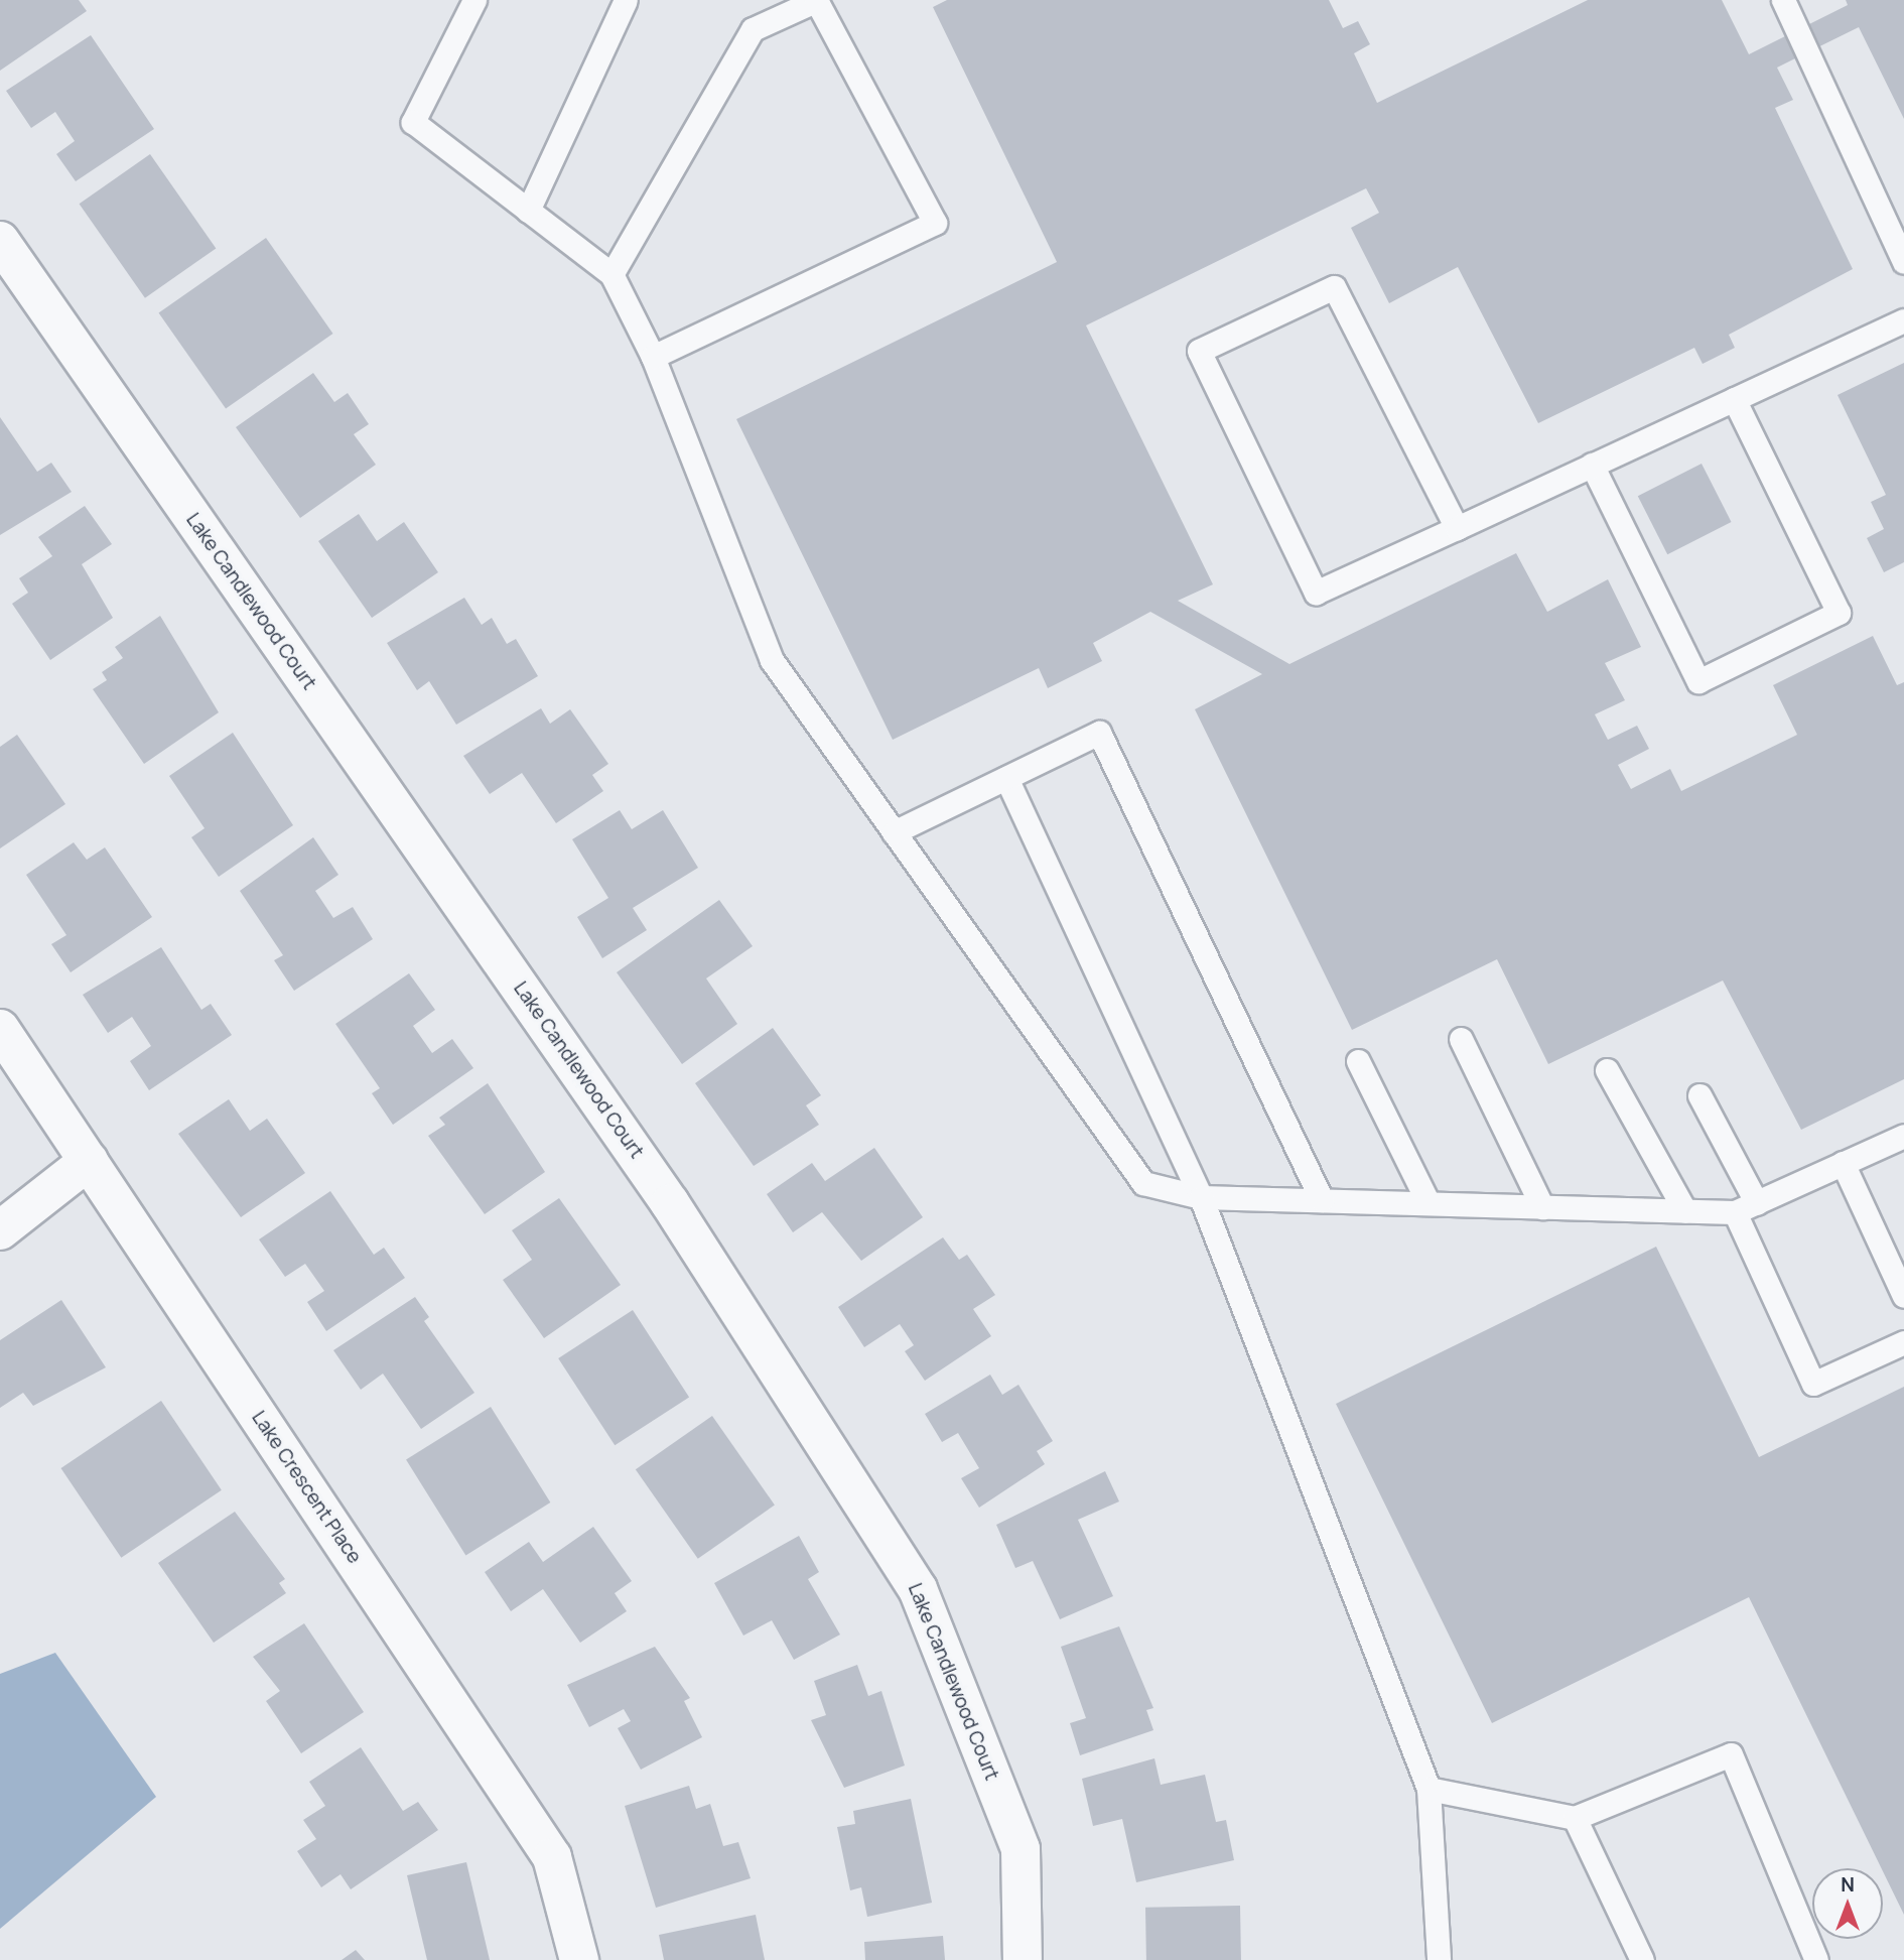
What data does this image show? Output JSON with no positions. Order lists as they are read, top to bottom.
{
  "streets": {
    "street": ["Lake Candlewood Court", "Lake Crescent Place"]
  },
  "north": "top"
}
